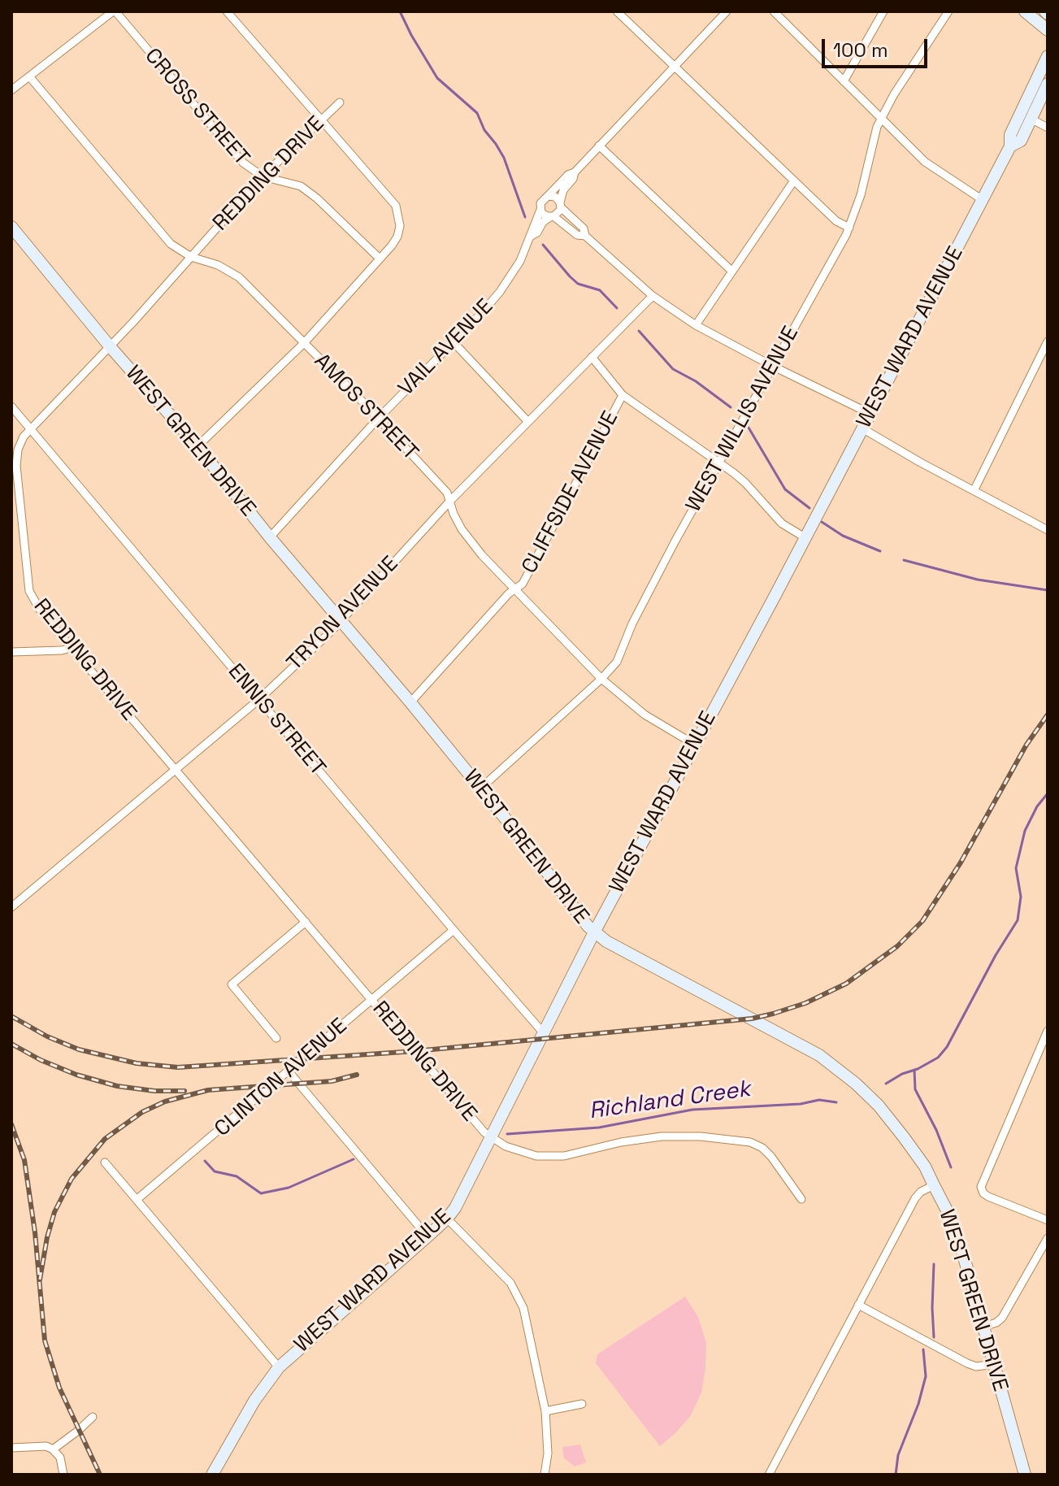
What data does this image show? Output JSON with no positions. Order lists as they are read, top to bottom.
{
  "streets": {
    "street": [
      "CROSS STREET",
      "REDDING DRIVE",
      "WEST WARD AVENUE",
      "VAIL AVENUE",
      "AMOS STREET",
      "WEST WILLIS AVENUE",
      "WEST GREEN DRIVE",
      "CLIFFSIDE AVENUE",
      "TRYON AVENUE",
      "ENNIS STREET",
      "CLINTON AVENUE"
    ]
  },
  "crossings": [
    ["CROSS STREET", "REDDING DRIVE"],
    ["REDDING DRIVE", "WEST WARD AVENUE"],
    ["REDDING DRIVE", "AMOS STREET"],
    ["REDDING DRIVE", "WEST GREEN DRIVE"],
    ["REDDING DRIVE", "TRYON AVENUE"],
    ["REDDING DRIVE", "ENNIS STREET"],
    ["REDDING DRIVE", "CLINTON AVENUE"],
    ["WEST WARD AVENUE", "AMOS STREET"],
    ["WEST WARD AVENUE", "WEST GREEN DRIVE"],
    ["WEST WARD AVENUE", "ENNIS STREET"],
    ["VAIL AVENUE", "AMOS STREET"],
    ["VAIL AVENUE", "WEST GREEN DRIVE"],
    ["AMOS STREET", "WEST WILLIS AVENUE"],
    ["AMOS STREET", "CLIFFSIDE AVENUE"],
    ["AMOS STREET", "TRYON AVENUE"],
    ["WEST WILLIS AVENUE", "WEST GREEN DRIVE"],
    ["WEST GREEN DRIVE", "CLIFFSIDE AVENUE"],
    ["WEST GREEN DRIVE", "TRYON AVENUE"],
    ["TRYON AVENUE", "ENNIS STREET"],
    ["ENNIS STREET", "CLINTON AVENUE"]
  ],
  "water": ["Richland Creek"],
  "scale_bar": "100 m"
}
